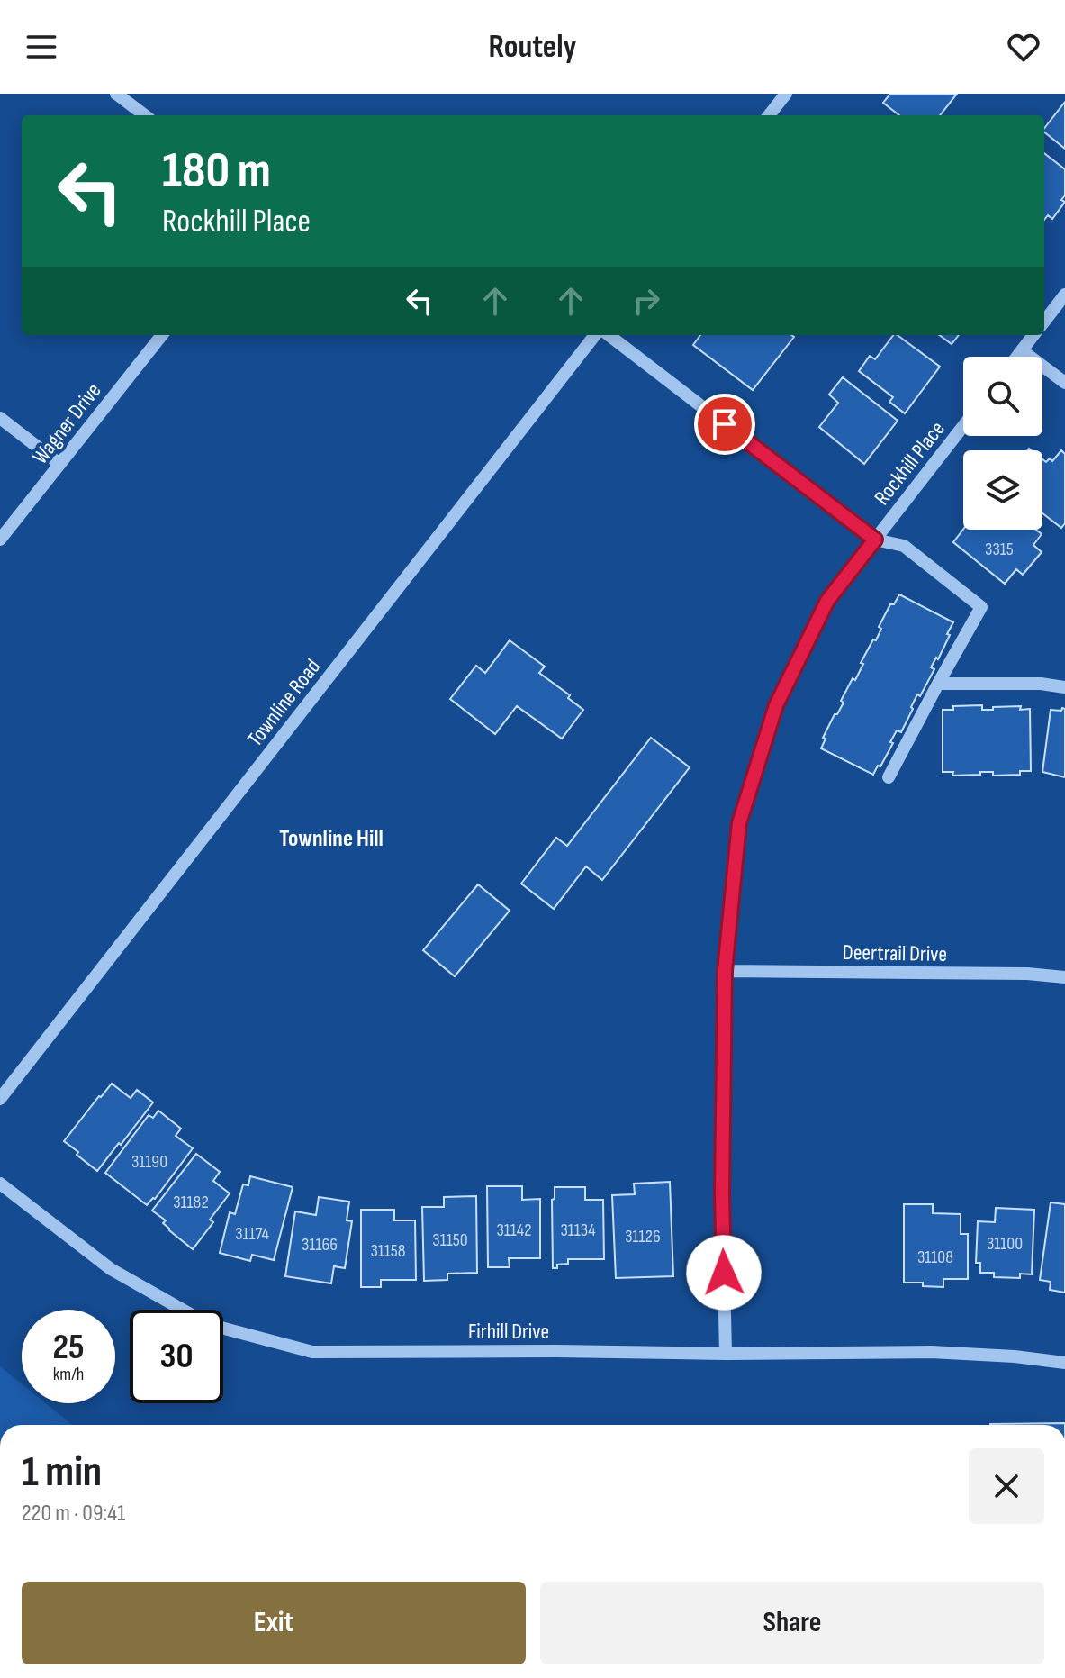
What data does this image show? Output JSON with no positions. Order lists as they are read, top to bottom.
{
  "streets": {
    "street": [
      "Wagner Drive",
      "Rockhill Place",
      "Townline Road",
      "Deertrail Drive",
      "Firhill Drive"
    ]
  },
  "crossings": [
    ["Rockhill Place", "Deertrail Drive"],
    ["Rockhill Place", "Firhill Drive"]
  ],
  "districts": ["Townline Hill"],
  "house_numbers": [
    "3315",
    "31190",
    "31182",
    "31142",
    "31134",
    "31174",
    "31126",
    "31150",
    "31100",
    "31166",
    "31158",
    "31108"
  ],
  "page": {
    "header": "Routely",
    "turn": ["180 m", "Rockhill Place"],
    "speed": "25 km/h",
    "limit": "30",
    "heading": ["1 min", "220 m · 09:41"],
    "buttons": ["Exit", "Share"]
  }
}
